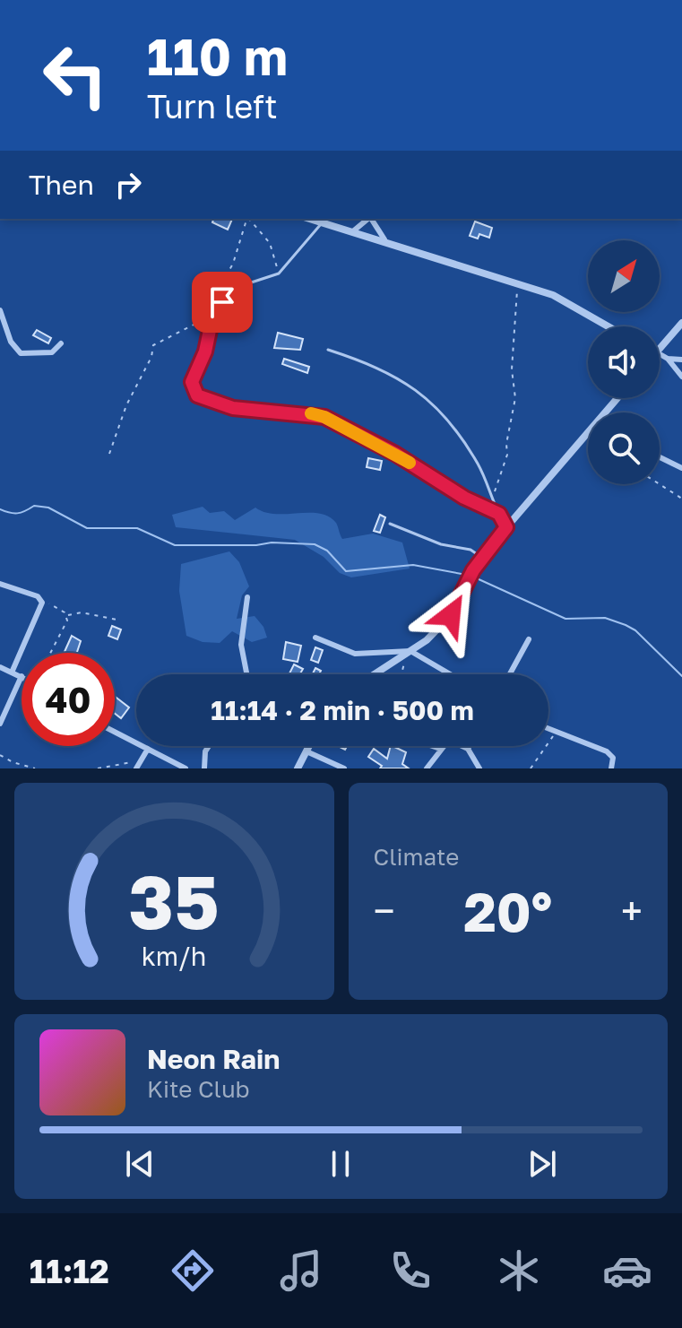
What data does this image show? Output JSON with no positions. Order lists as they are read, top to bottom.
{
  "north": "top right",
  "page": {
    "turn": ["110 m", "Turn left"],
    "then": "Then",
    "limit": "40",
    "trip": "11:14 · 2 min · 500 m",
    "tile": "Climate",
    "heat": ["−", "20°", "+"],
    "song": ["Neon Rain", "Kite Club"],
    "tabs": "11:12",
    "gauge": ["35", "km/h"]
  }
}
